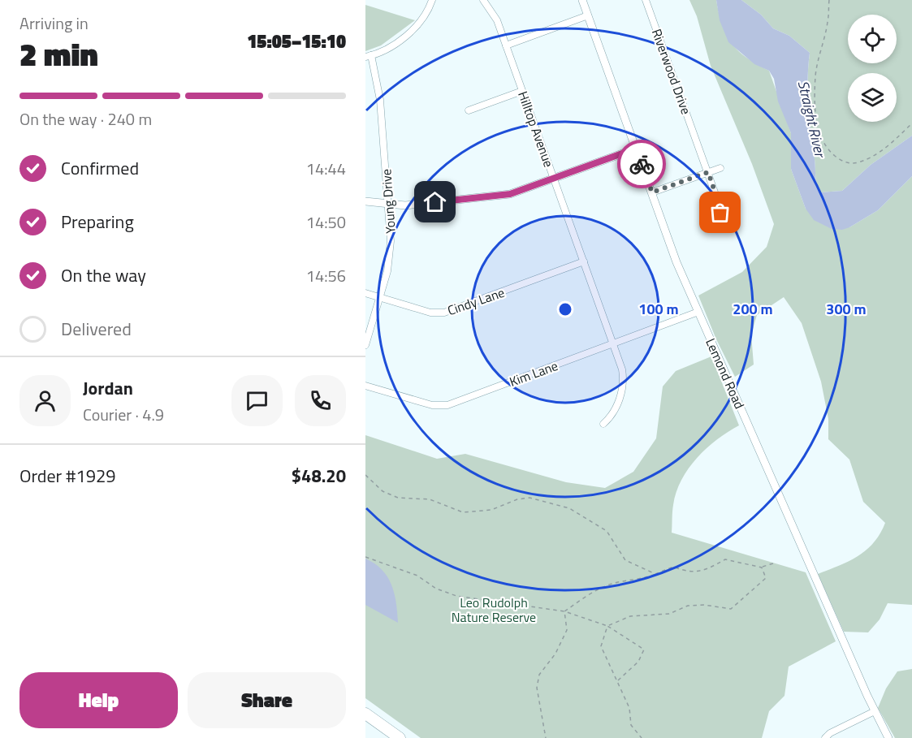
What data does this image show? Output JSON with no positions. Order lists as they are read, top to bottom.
{
  "streets": {
    "street": [
      "Riverwood Drive",
      "Hilltop Avenue",
      "Young Drive",
      "Cindy Lane",
      "Kim Lane",
      "Lemond Road"
    ]
  },
  "crossings": [
    ["Hilltop Avenue", "Cindy Lane"],
    ["Hilltop Avenue", "Kim Lane"],
    ["Young Drive", "Cindy Lane"],
    ["Kim Lane", "Lemond Road"]
  ],
  "water": ["Straight River"],
  "parks": ["Leo Rudolph Nature Reserve"],
  "page": {
    "heading": ["2 min", "Arriving in", "15:05–15:10"],
    "panel": [
      "Jordan",
      "Courier · 4.9",
      "Order #1929",
      "$48.20"
    ],
    "bar": "On the way · 240 m",
    "list": [
      ["Confirmed", "14:44"],
      ["Preparing", "14:50"],
      ["On the way", "14:56"],
      "Delivered"
    ],
    "buttons": ["Help", "Share"]
  },
  "rings": ["100 m", "200 m", "300 m"]
}
